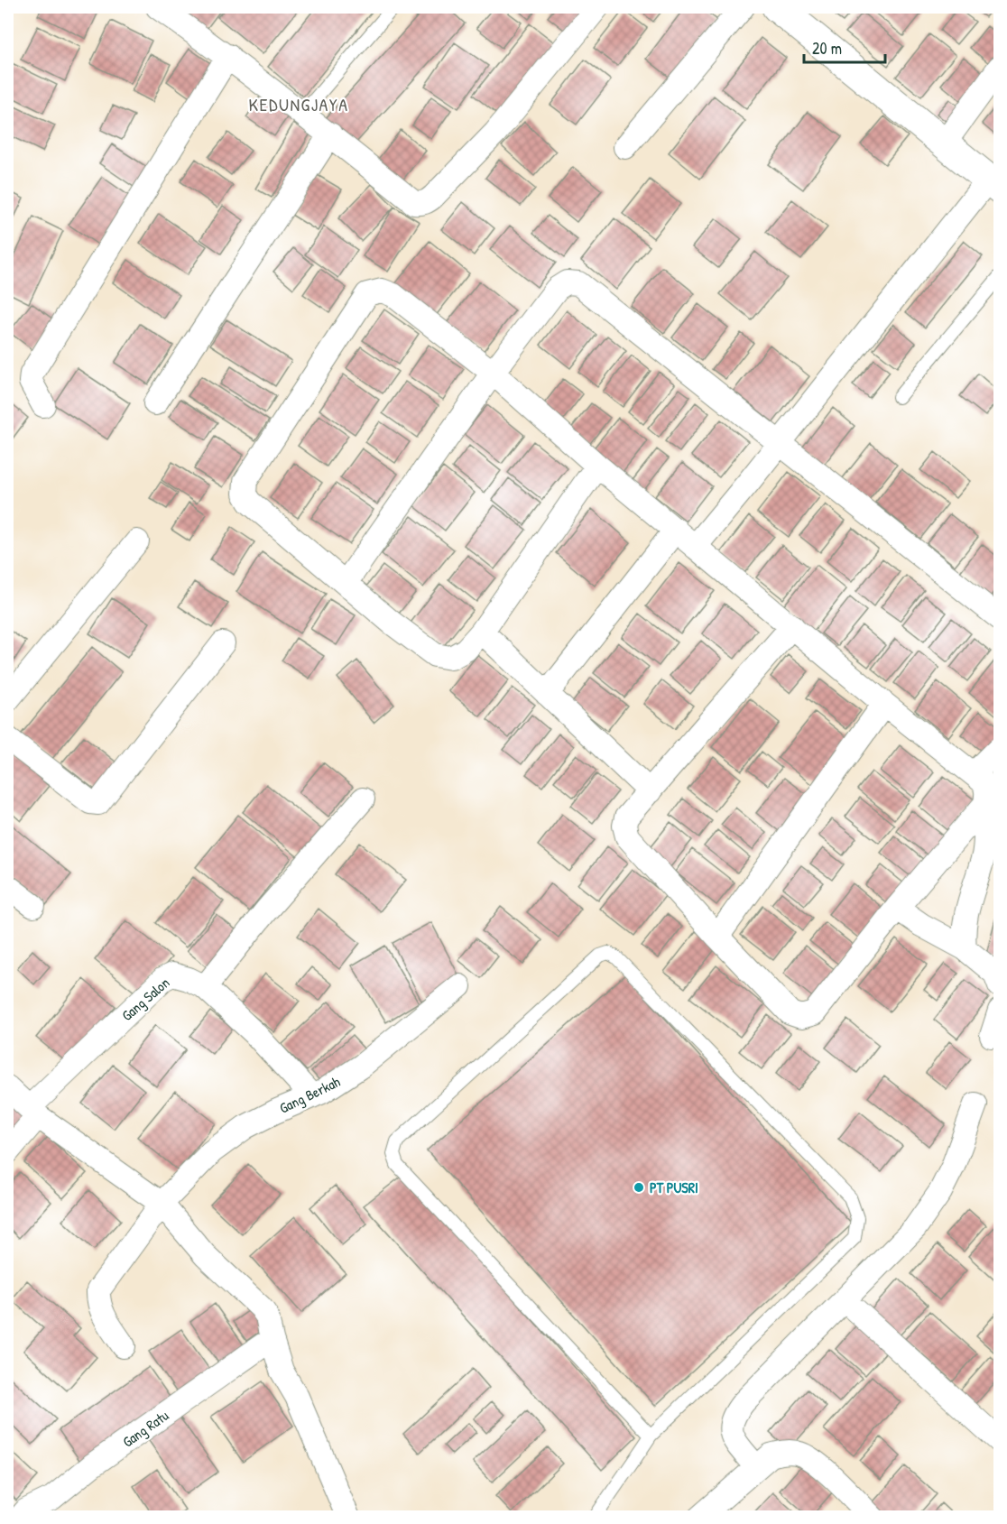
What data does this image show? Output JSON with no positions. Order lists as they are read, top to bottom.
{
  "streets": {
    "street": ["Gang Salon", "Gang Berkah", "Gang Ratu"]
  },
  "crossings": [
    ["Gang Salon", "Gang Berkah"]
  ],
  "districts": ["KEDUNGJAYA"],
  "places": ["PT PUSRI"],
  "scale_bar": "20 m"
}
